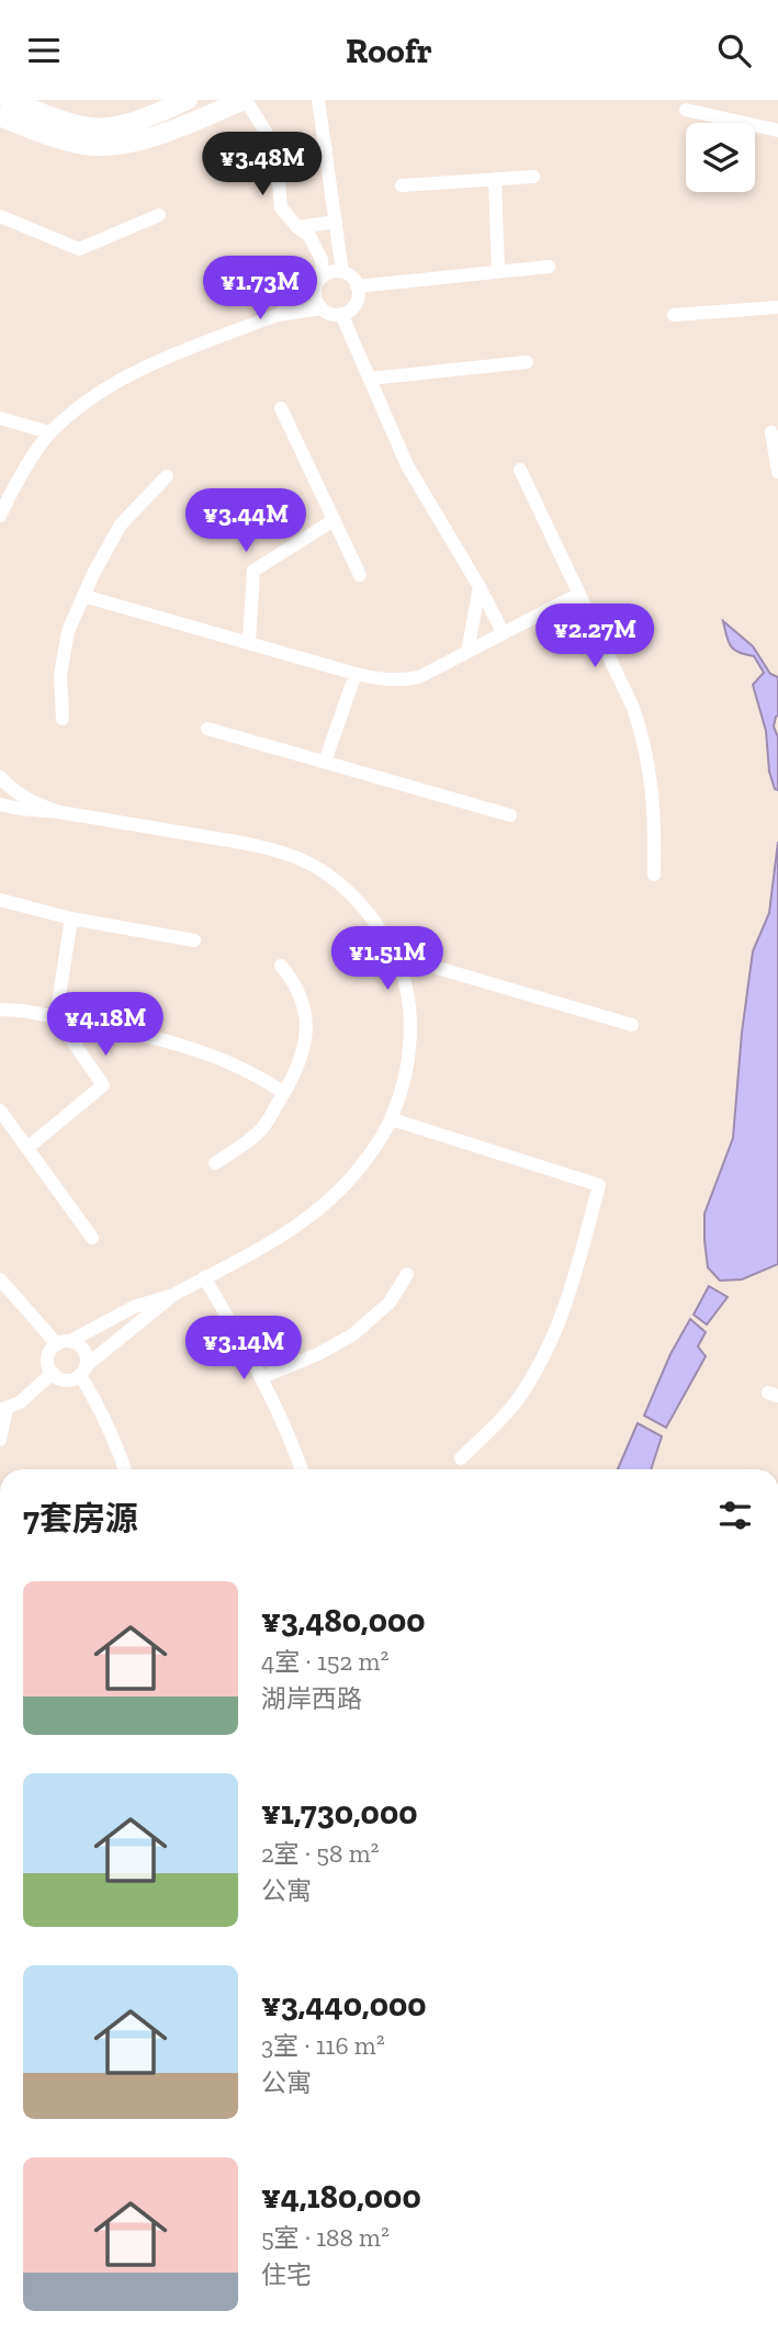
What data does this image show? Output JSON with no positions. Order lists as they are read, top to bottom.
{
  "page": {
    "header": "Roofr",
    "price": [
      "¥3.48M",
      "¥1.73M",
      "¥3.44M",
      "¥2.27M",
      "¥1.51M",
      "¥4.18M",
      "¥3.14M"
    ],
    "heading": "7套房源",
    "list": [
      {
        "name": "¥3,480,000",
        "note": "4室 · 152 m² · 湖岸西路"
      },
      {
        "name": "¥1,730,000",
        "note": "2室 · 58 m² · 公寓"
      },
      {
        "name": "¥3,440,000",
        "note": "3室 · 116 m² · 公寓"
      },
      {
        "name": "¥4,180,000",
        "note": "5室 · 188 m² · 住宅"
      }
    ]
  }
}
